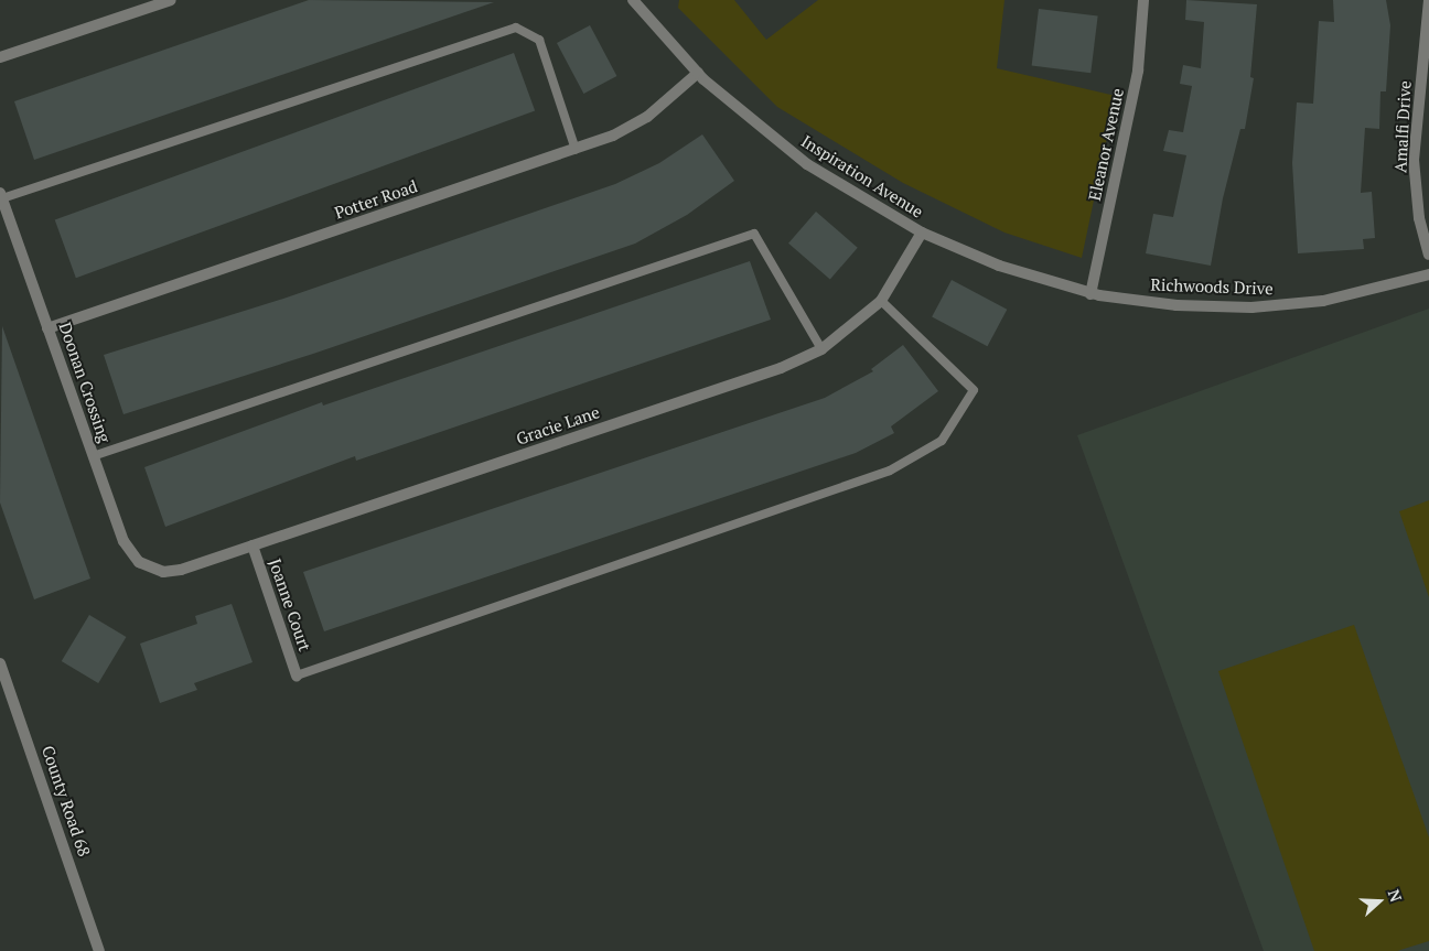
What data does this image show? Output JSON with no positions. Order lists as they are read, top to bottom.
{
  "streets": {
    "street": [
      "Amalfi Drive",
      "Eleanor Avenue",
      "Inspiration Avenue",
      "Potter Road",
      "Richwoods Drive",
      "Doonan Crossing",
      "Gracie Lane",
      "Joanne Court",
      "County Road 68"
    ]
  },
  "crossings": [
    ["Eleanor Avenue", "Inspiration Avenue"],
    ["Eleanor Avenue", "Richwoods Drive"],
    ["Inspiration Avenue", "Potter Road"],
    ["Inspiration Avenue", "Richwoods Drive"],
    ["Inspiration Avenue", "Gracie Lane"],
    ["Potter Road", "Doonan Crossing"],
    ["Doonan Crossing", "Gracie Lane"],
    ["Gracie Lane", "Joanne Court"]
  ],
  "north": "right"
}
